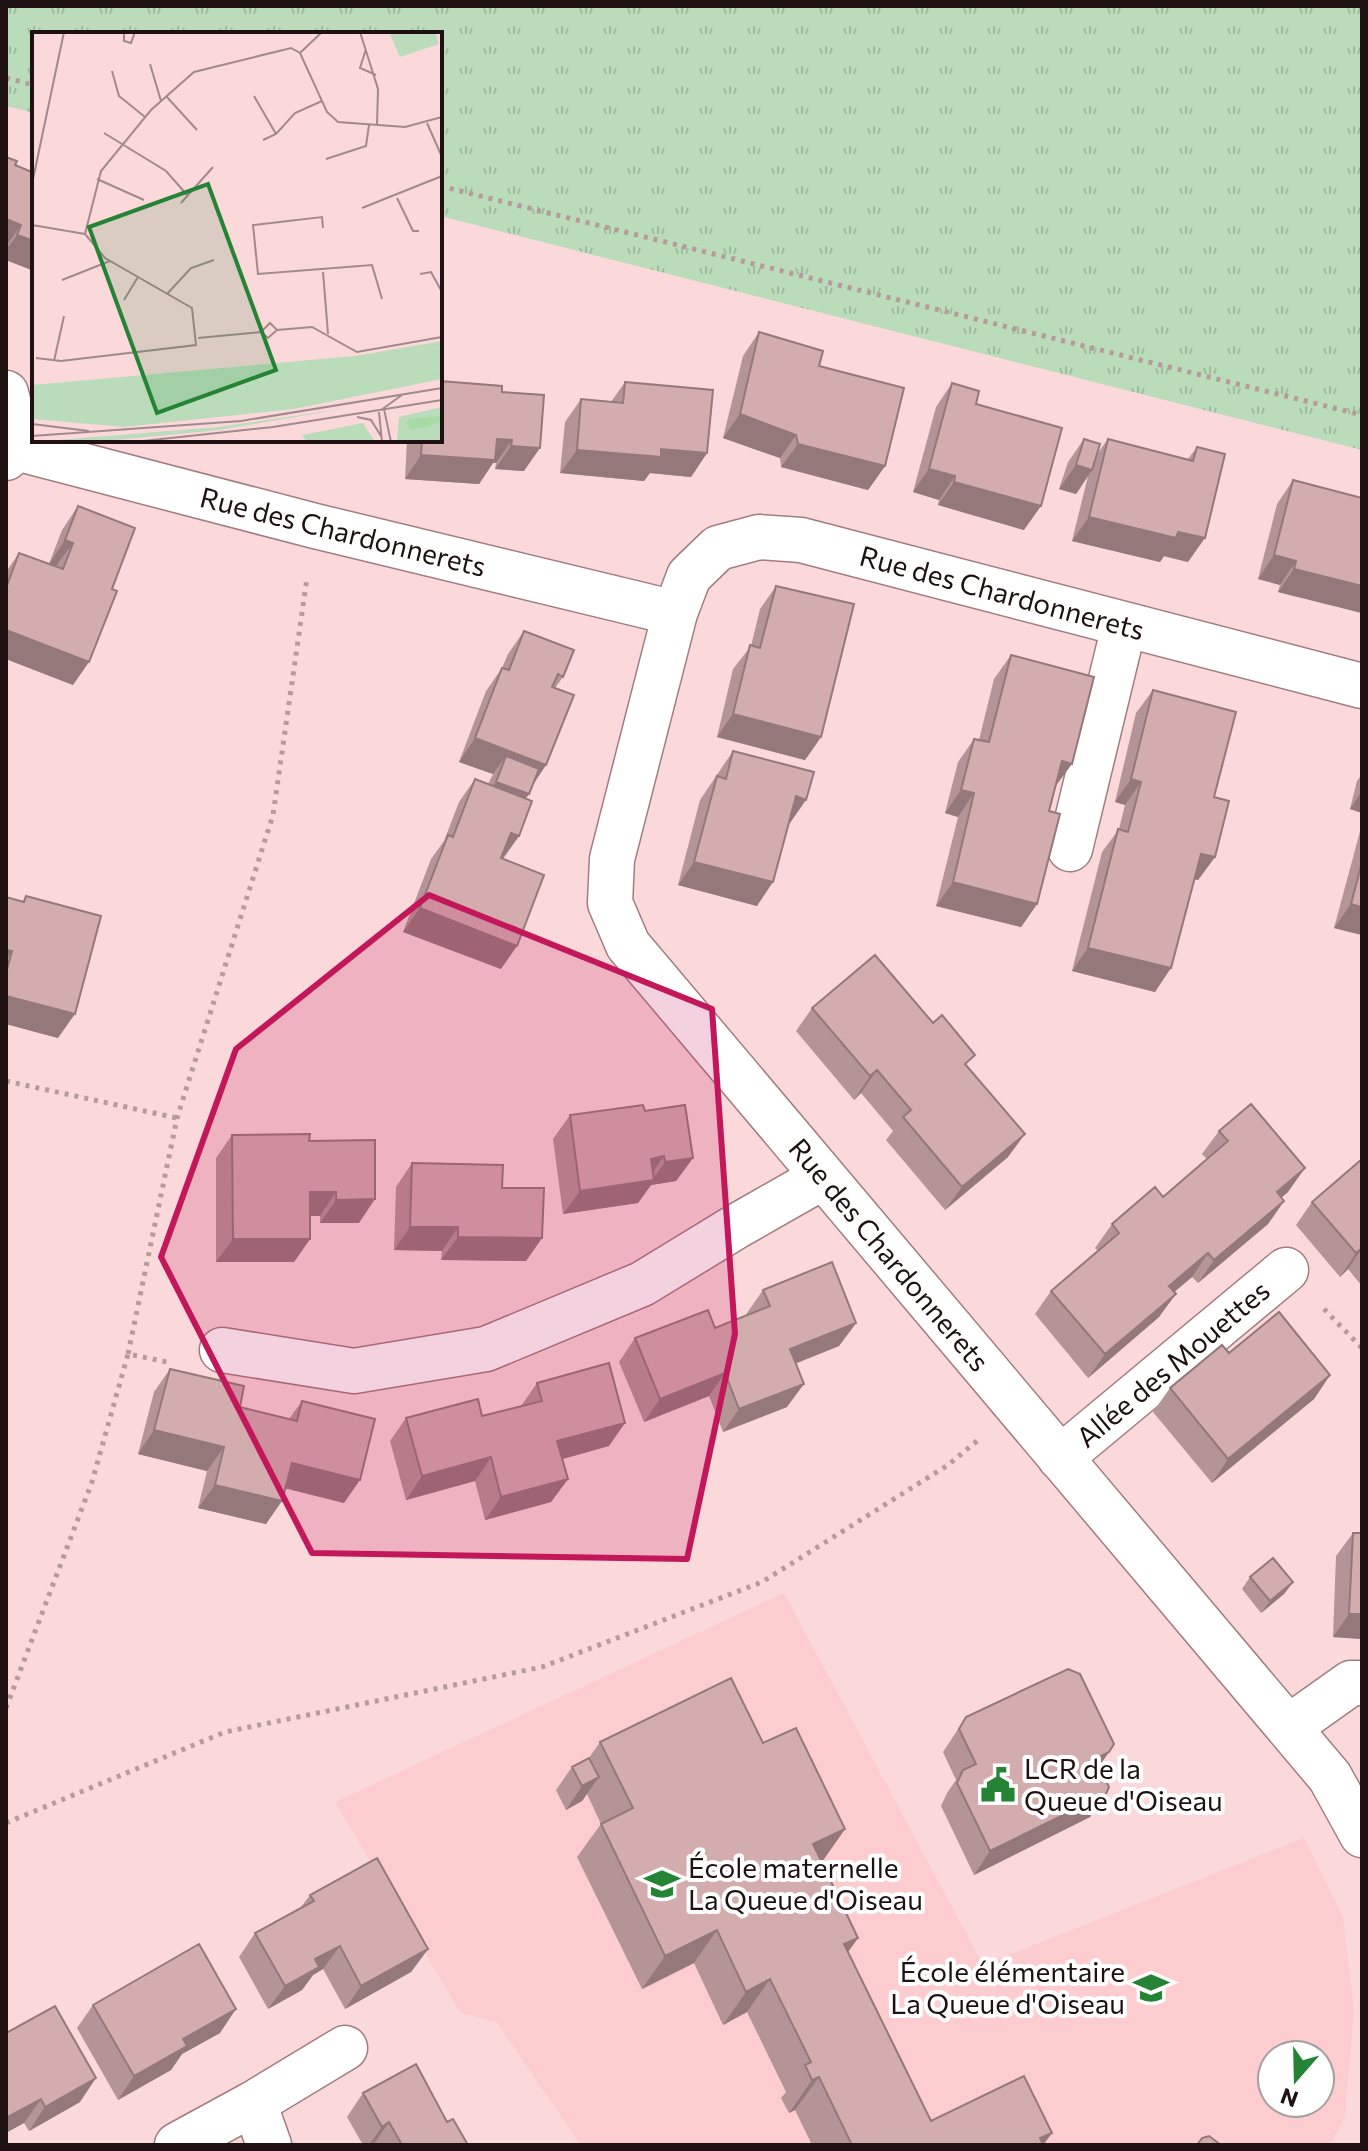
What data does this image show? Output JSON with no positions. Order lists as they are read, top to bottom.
{
  "streets": {
    "street": ["Rue des Chardonnerets", "Allée des Mouettes"]
  },
  "crossings": [
    ["Rue des Chardonnerets", "Allée des Mouettes"]
  ],
  "places": {
    "public building": ["LCR de la Queue d'Oiseau"],
    "school or university": ["École maternelle La Queue d'Oiseau", "École élémentaire La Queue d'Oiseau"]
  },
  "north": "bottom"
}
